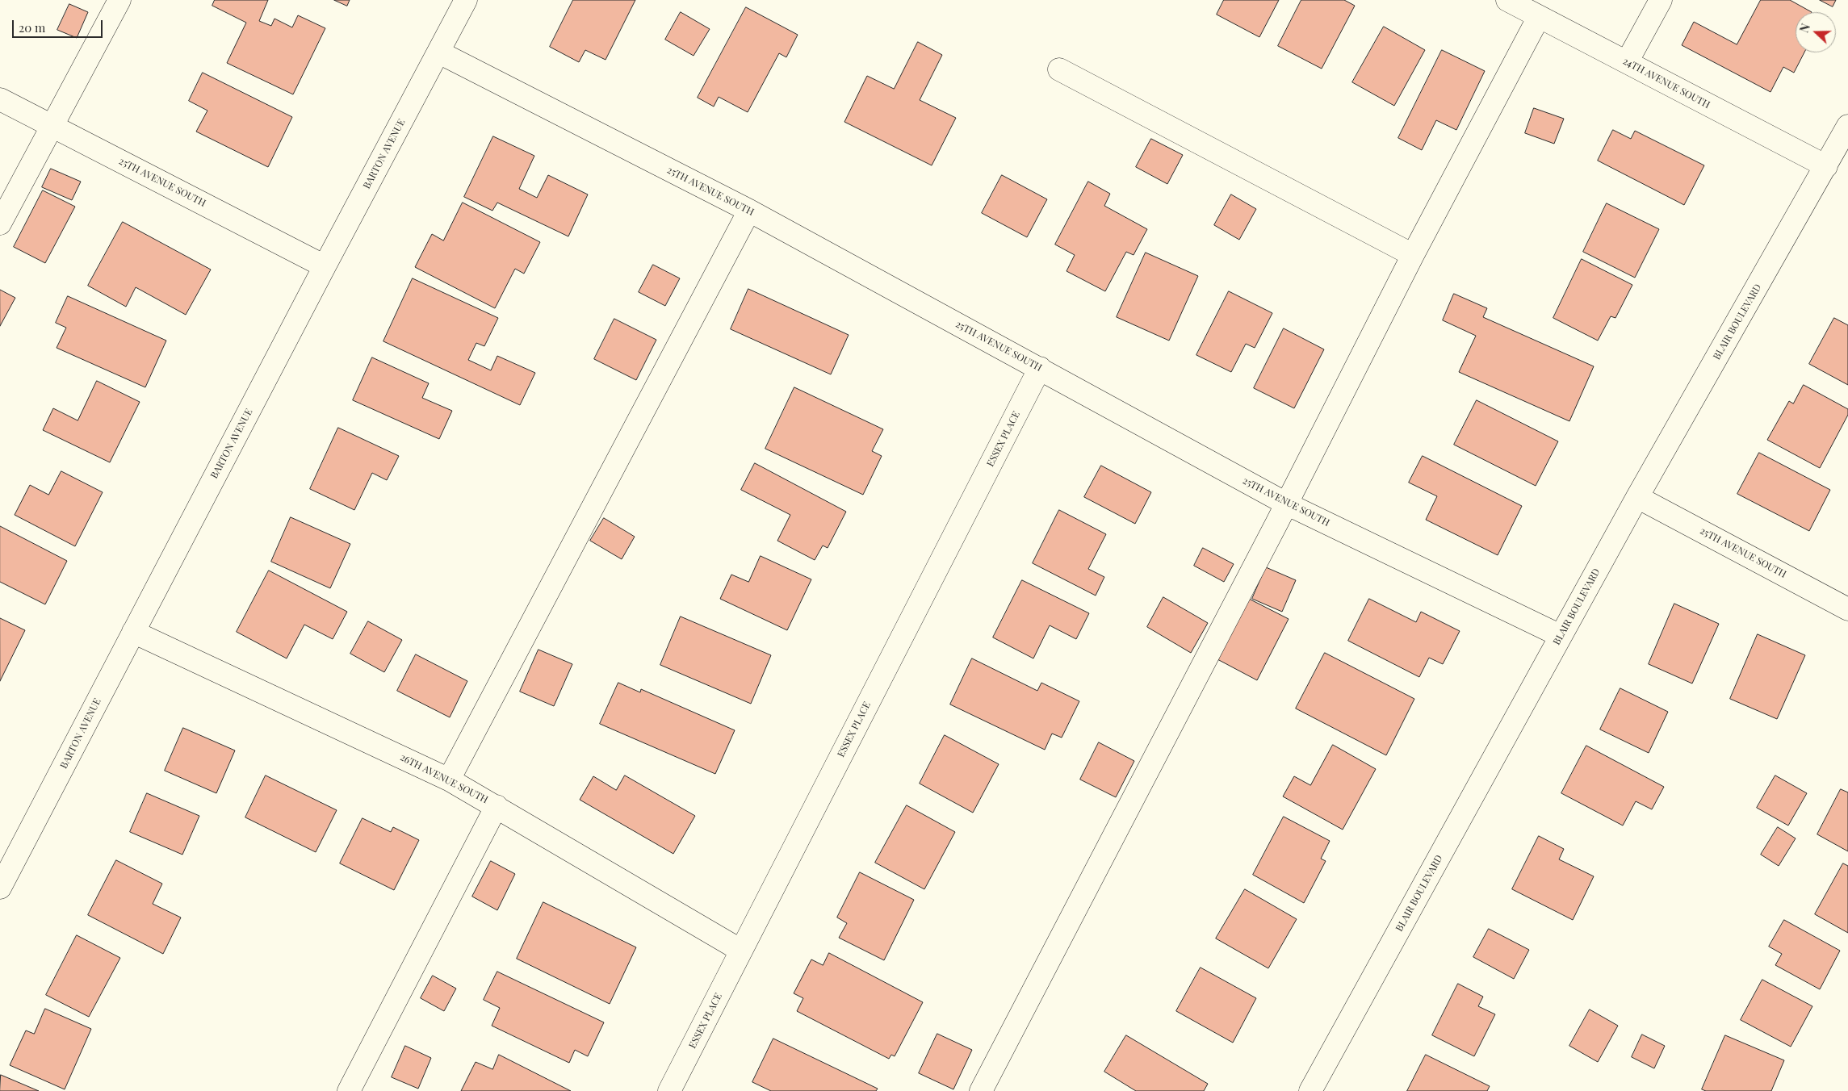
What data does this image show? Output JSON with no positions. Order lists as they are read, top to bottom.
{
  "streets": {
    "street": [
      "24TH AVENUE SOUTH",
      "BARTON AVENUE",
      "25TH AVENUE SOUTH",
      "BLAIR BOULEVARD",
      "ESSEX PLACE",
      "26TH AVENUE SOUTH"
    ]
  },
  "crossings": [
    ["24TH AVENUE SOUTH", "BLAIR BOULEVARD"],
    ["BARTON AVENUE", "25TH AVENUE SOUTH"],
    ["BARTON AVENUE", "26TH AVENUE SOUTH"],
    ["25TH AVENUE SOUTH", "BLAIR BOULEVARD"],
    ["25TH AVENUE SOUTH", "ESSEX PLACE"],
    ["ESSEX PLACE", "26TH AVENUE SOUTH"]
  ],
  "scale_bar": "20 m",
  "north": "left"
}
